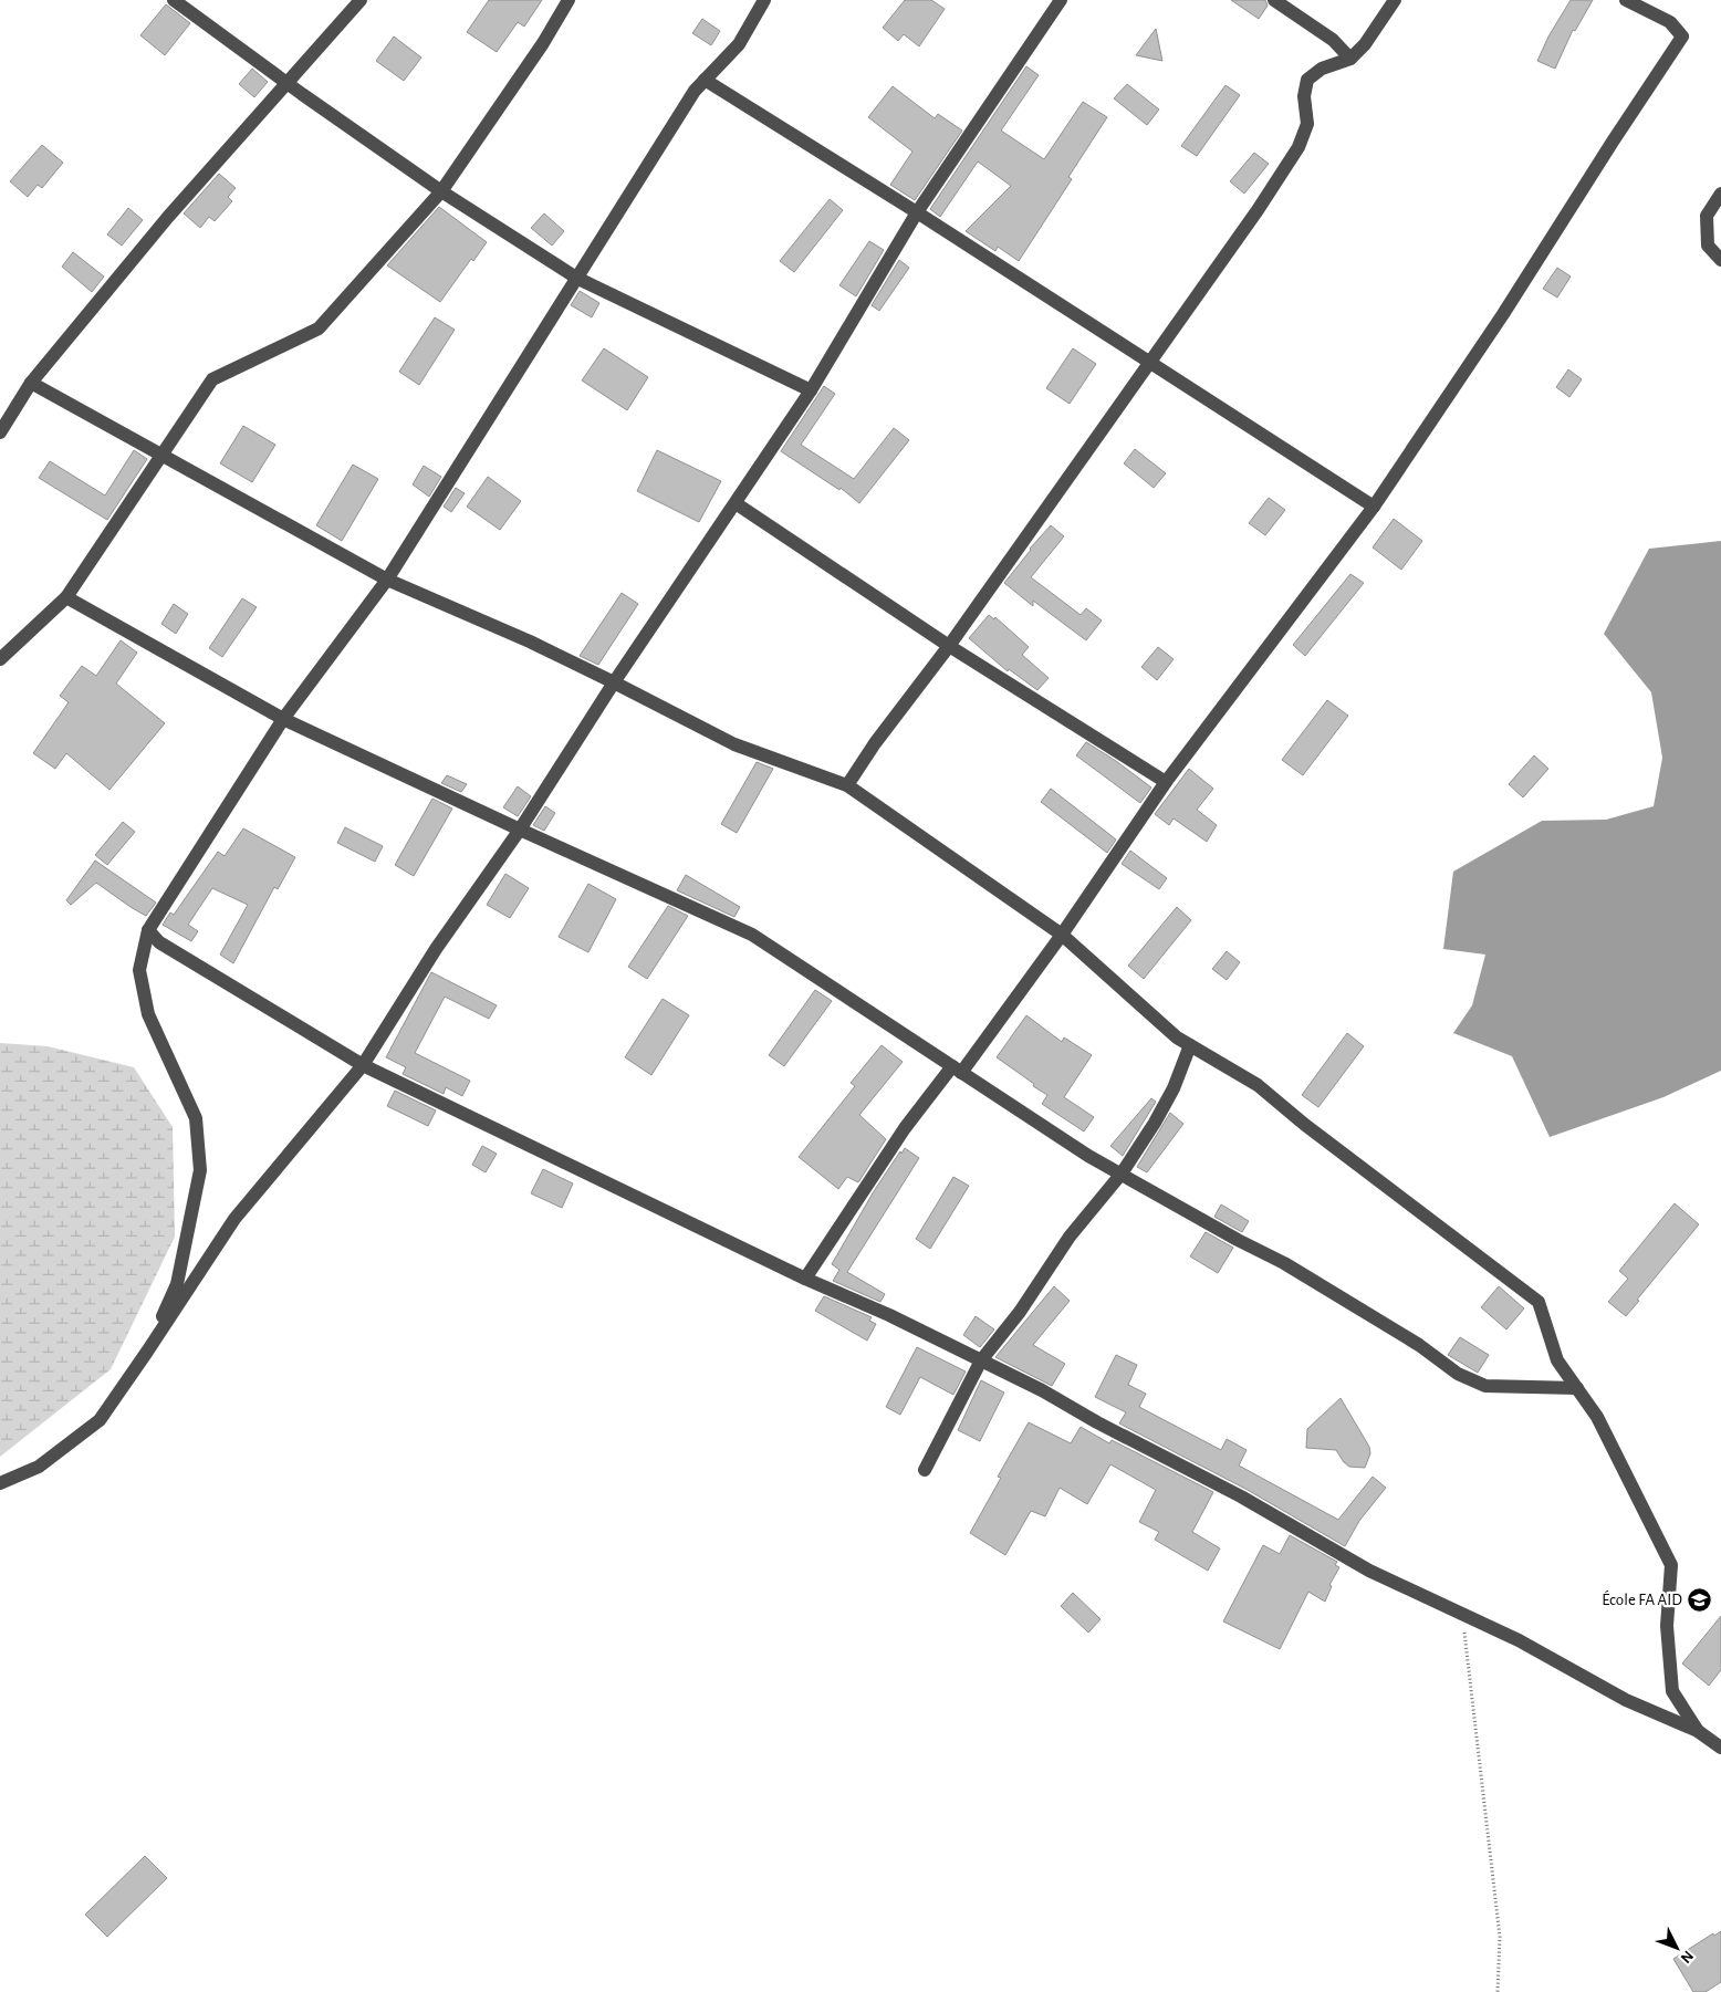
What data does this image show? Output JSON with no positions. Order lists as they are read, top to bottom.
{
  "places": {
    "school or university": ["École FA AID"]
  },
  "north": "bottom right"
}
